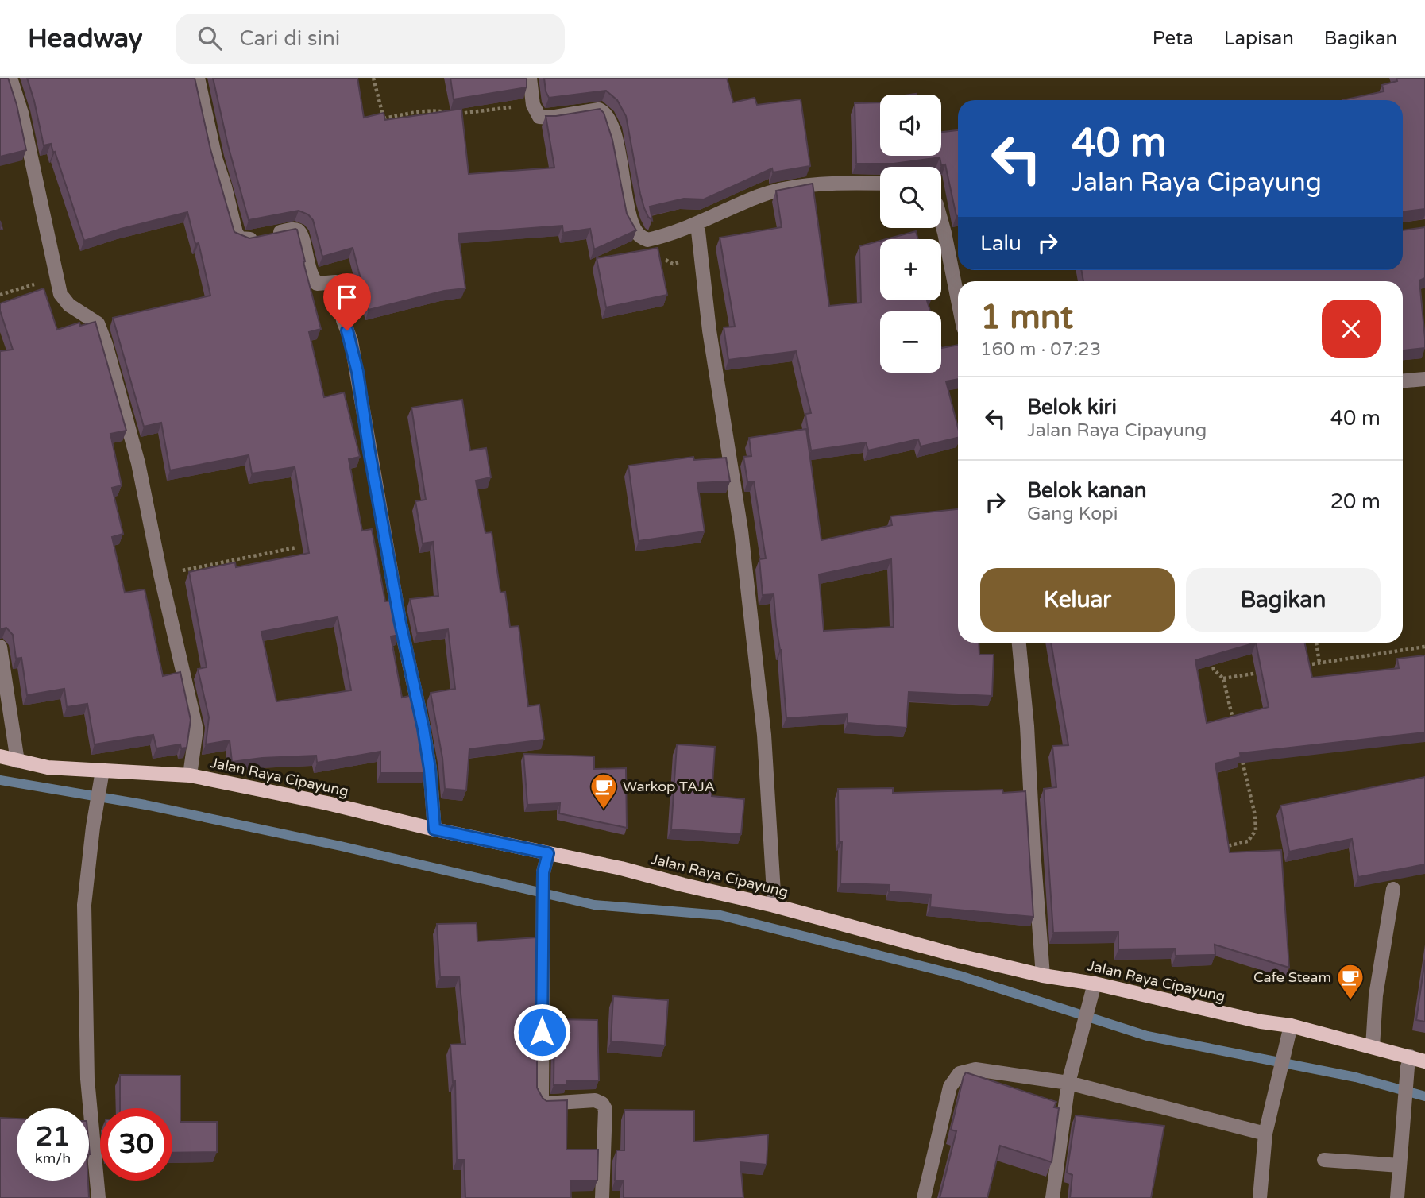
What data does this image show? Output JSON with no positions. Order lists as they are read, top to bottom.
{
  "streets": {
    "main road": ["Jalan Raya Cipayung"]
  },
  "places": {
    "cafe": ["Warkop TAJA", "Cafe Steam"]
  },
  "page": {
    "header": "Headway",
    "search": "Cari di sini",
    "nav": ["Peta", "Lapisan", "Bagikan"],
    "map_buttons": ["+", "−"],
    "turn": ["40 m", "Jalan Raya Cipayung"],
    "then": "Lalu",
    "heading": ["1 mnt", "160 m · 07:23"],
    "list": [
      {
        "name": "Belok kiri",
        "note": "Jalan Raya Cipayung",
        "value": "40 m"
      },
      {
        "name": "Belok kanan",
        "note": "Gang Kopi",
        "value": "20 m"
      }
    ],
    "buttons": ["Keluar", "Bagikan"],
    "speed": "21 km/h",
    "limit": "30"
  }
}
